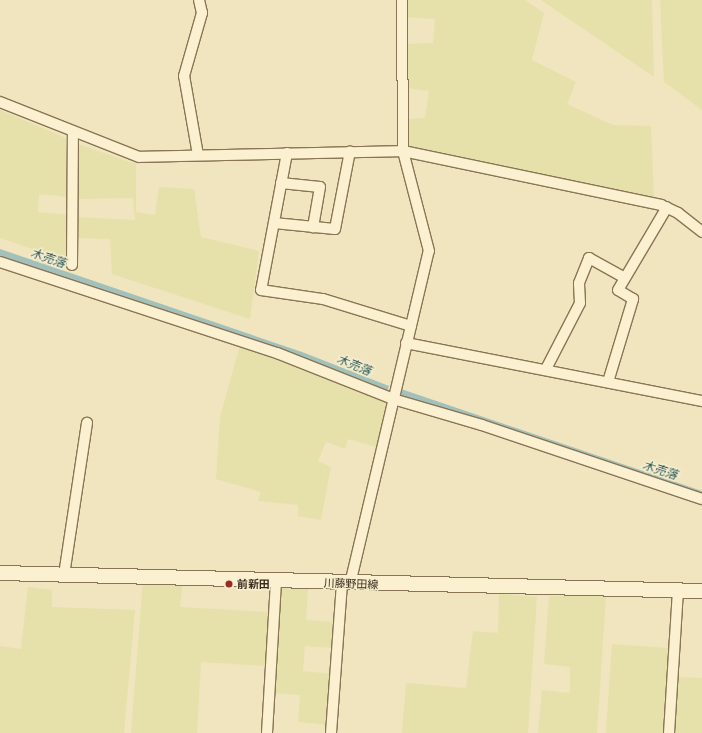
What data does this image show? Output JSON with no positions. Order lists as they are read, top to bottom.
{
  "streets": {
    "main road": ["川藤野田線"]
  },
  "water": ["木売落"],
  "places": ["前新田"]
}
